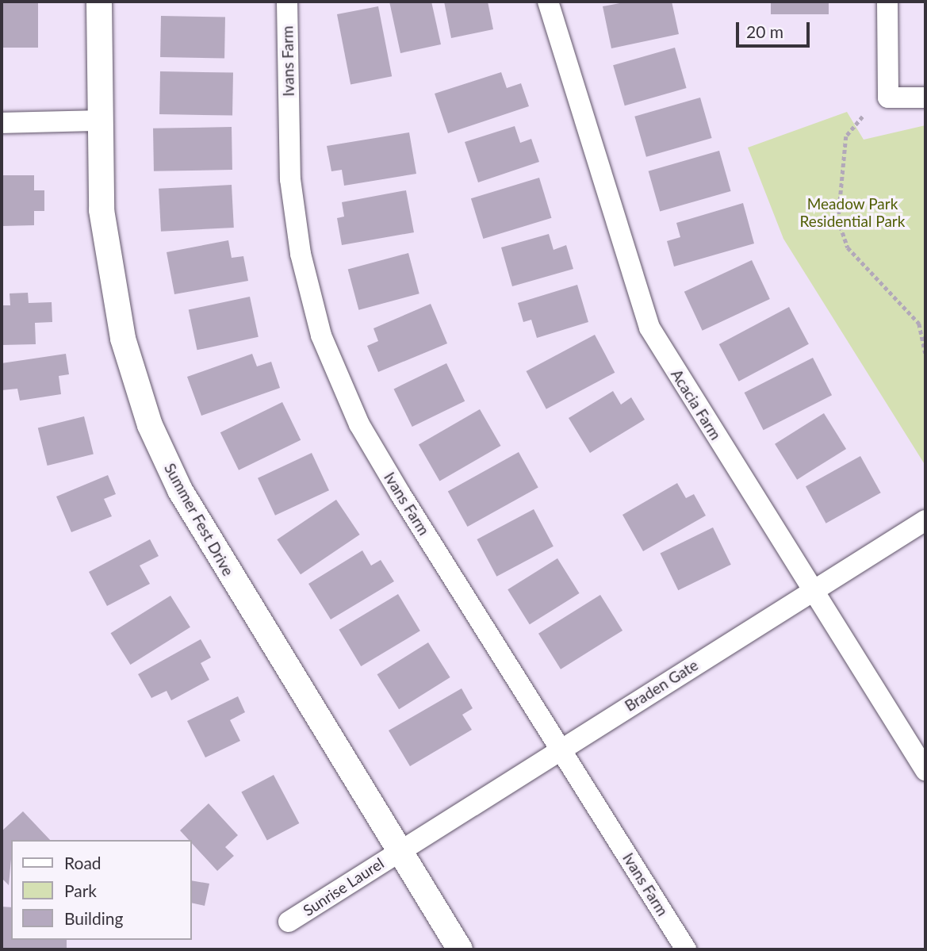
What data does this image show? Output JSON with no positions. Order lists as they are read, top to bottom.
{
  "streets": {
    "street": [
      "Ivans Farm",
      "Acacia Farm",
      "Summer Fest Drive",
      "Braden Gate",
      "Sunrise Laurel"
    ]
  },
  "crossings": [
    ["Ivans Farm", "Braden Gate"],
    ["Acacia Farm", "Braden Gate"],
    ["Summer Fest Drive", "Braden Gate"],
    ["Summer Fest Drive", "Sunrise Laurel"],
    ["Braden Gate", "Sunrise Laurel"]
  ],
  "parks": ["Meadow Park Residential Park"],
  "legend": ["Road", "Park", "Building"],
  "scale_bar": "20 m"
}
